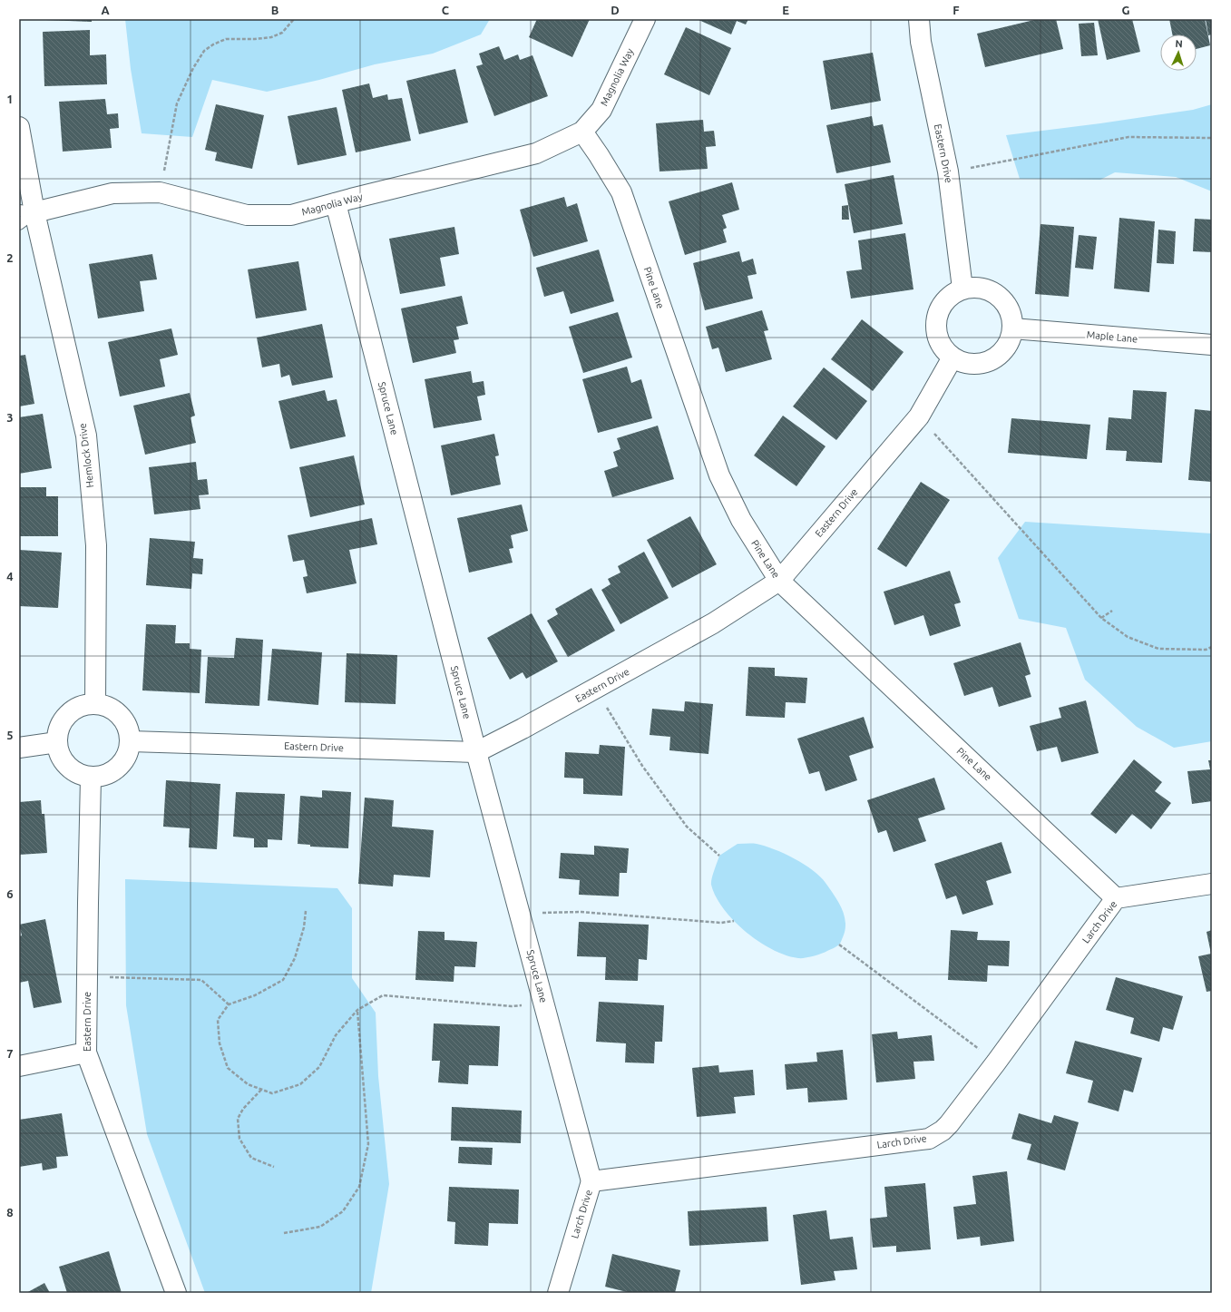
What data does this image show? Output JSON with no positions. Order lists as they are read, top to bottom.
{
  "streets": {
    "street": [
      "Magnolia Way",
      "Eastern Drive",
      "Pine Lane",
      "Maple Lane",
      "Spruce Lane",
      "Hemlock Drive",
      "Larch Drive"
    ]
  },
  "crossings": [
    ["Magnolia Way", "Pine Lane"],
    ["Magnolia Way", "Spruce Lane"],
    ["Magnolia Way", "Hemlock Drive"],
    ["Eastern Drive", "Pine Lane"],
    ["Eastern Drive", "Maple Lane"],
    ["Eastern Drive", "Spruce Lane"],
    ["Eastern Drive", "Hemlock Drive"],
    ["Pine Lane", "Larch Drive"],
    ["Spruce Lane", "Larch Drive"]
  ],
  "north": "top",
  "grid": {
    "columns": [
      "A",
      "B",
      "C",
      "D",
      "E",
      "F",
      "G"
    ],
    "rows": [
      "1",
      "2",
      "3",
      "4",
      "5",
      "6",
      "7",
      "8"
    ]
  }
}
